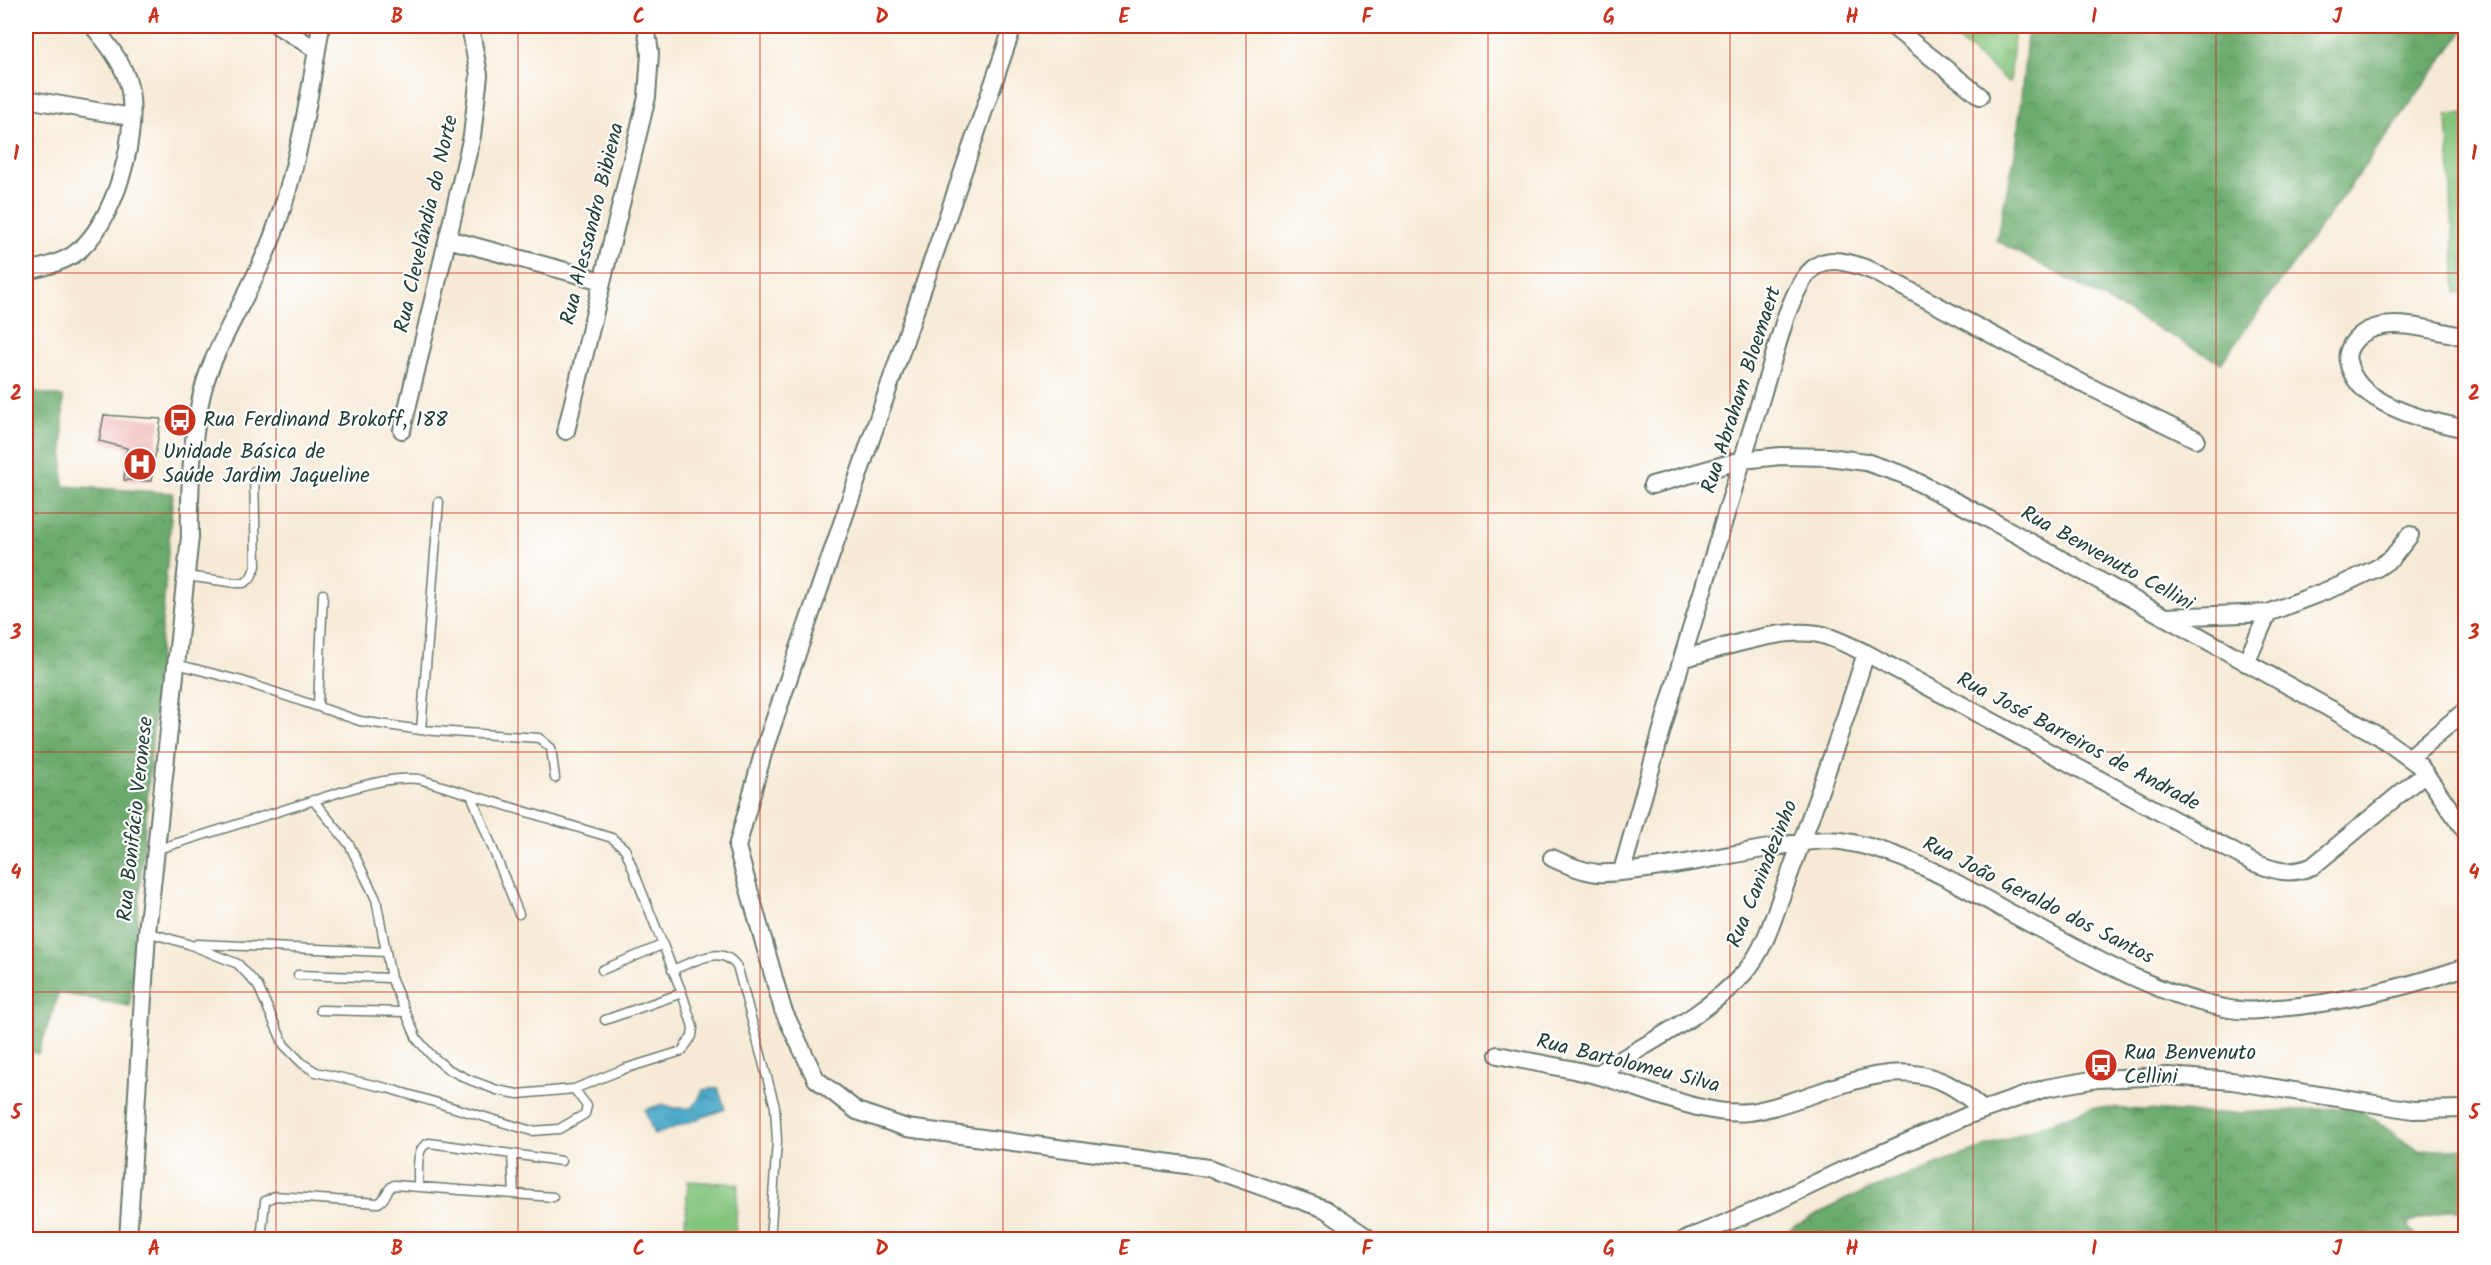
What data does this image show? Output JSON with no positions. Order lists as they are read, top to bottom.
{
  "streets": {
    "street": [
      "Rua Clevelândia do Norte",
      "Rua Alessandro Bibiena",
      "Rua Abraham Bloemaert",
      "Rua Benvenuto Cellini",
      "Rua José Barreiros de Andrade",
      "Rua Bonifácio Veronese",
      "Rua Canindezinho",
      "Rua João Geraldo dos Santos",
      "Rua Bartolomeu Silva"
    ]
  },
  "crossings": [
    ["Rua Abraham Bloemaert", "Rua Benvenuto Cellini"],
    ["Rua Abraham Bloemaert", "Rua José Barreiros de Andrade"],
    ["Rua Abraham Bloemaert", "Rua João Geraldo dos Santos"],
    ["Rua Benvenuto Cellini", "Rua José Barreiros de Andrade"],
    ["Rua José Barreiros de Andrade", "Rua Canindezinho"],
    ["Rua Canindezinho", "Rua João Geraldo dos Santos"],
    ["Rua Canindezinho", "Rua Bartolomeu Silva"]
  ],
  "places": {
    "bus stop": ["Rua Ferdinand Brokoff, 188", "Rua Benvenuto Cellini"],
    "hospital": ["Unidade Básica de Saúde Jardim Jaqueline"]
  },
  "grid": {
    "columns": [
      "A",
      "B",
      "C",
      "D",
      "E",
      "F",
      "G",
      "H",
      "I",
      "J"
    ],
    "rows": [
      "1",
      "2",
      "3",
      "4",
      "5"
    ]
  }
}
